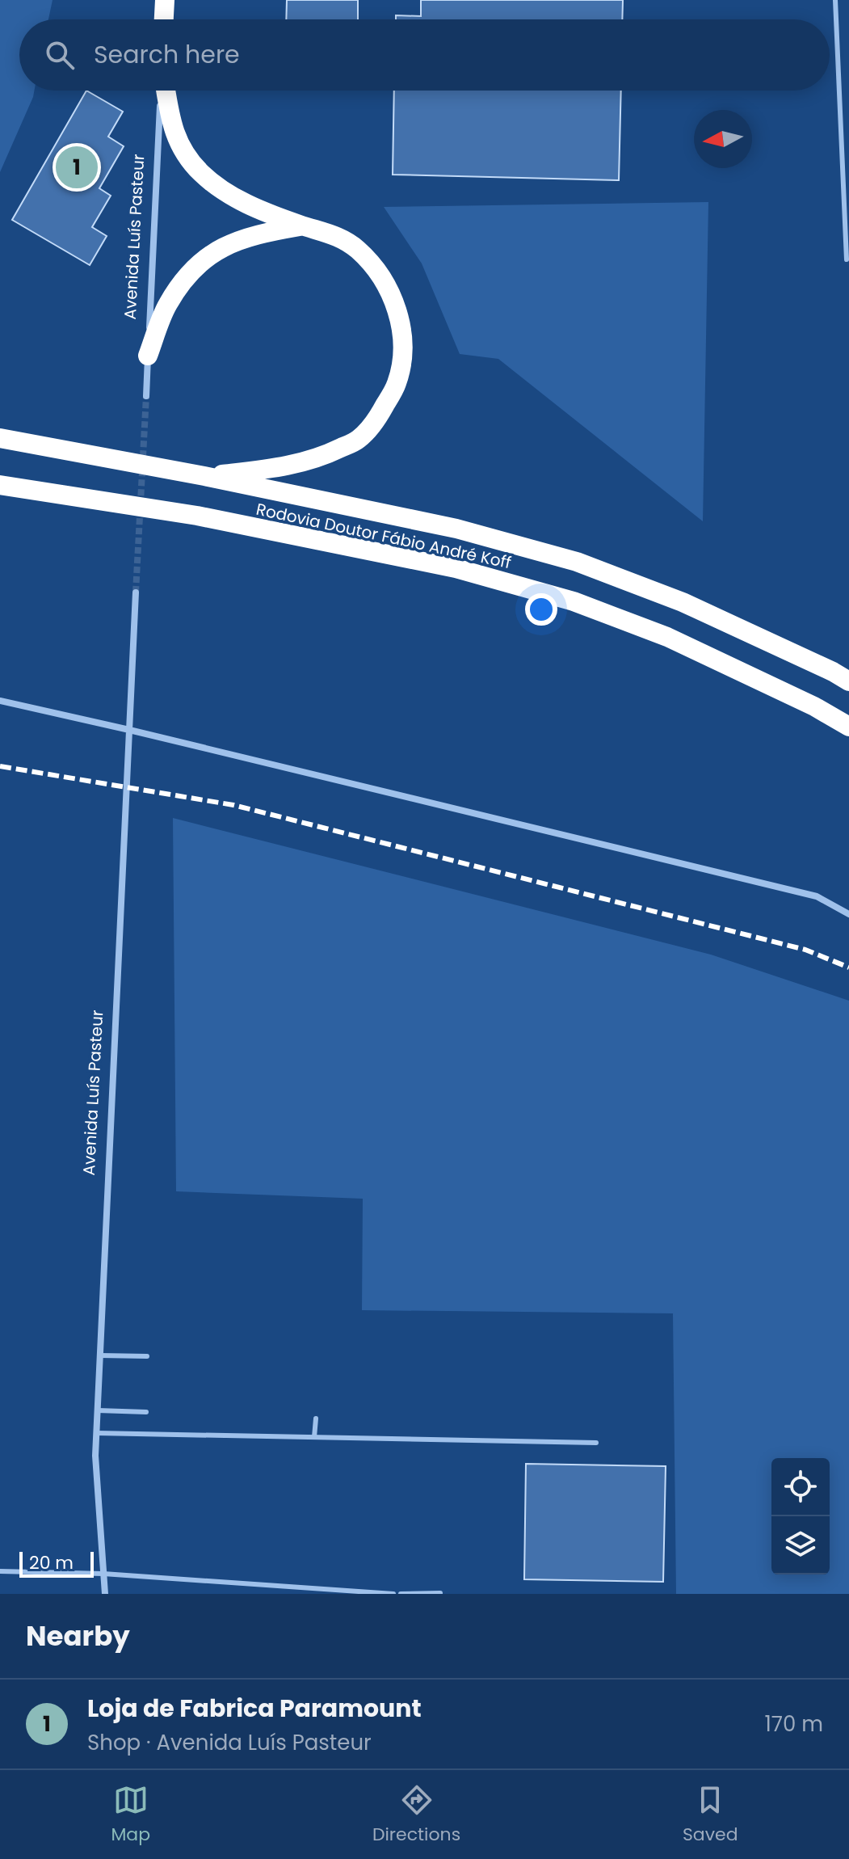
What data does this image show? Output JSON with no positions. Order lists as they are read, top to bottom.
{
  "streets": {
    "highway": ["Rodovia Doutor Fábio André Koff"],
    "street": ["Avenida Luís Pasteur"]
  },
  "scale_bar": "20 m",
  "north": "left",
  "page": {
    "search": "Search here",
    "pins": "1",
    "scale": "20 m",
    "heading": "Nearby",
    "list": [
      {
        "mark": "1",
        "name": "Loja de Fabrica Paramount",
        "note": "Shop · Avenida Luís Pasteur",
        "value": "170 m"
      }
    ],
    "nav": ["Map", "Directions", "Saved"]
  }
}
